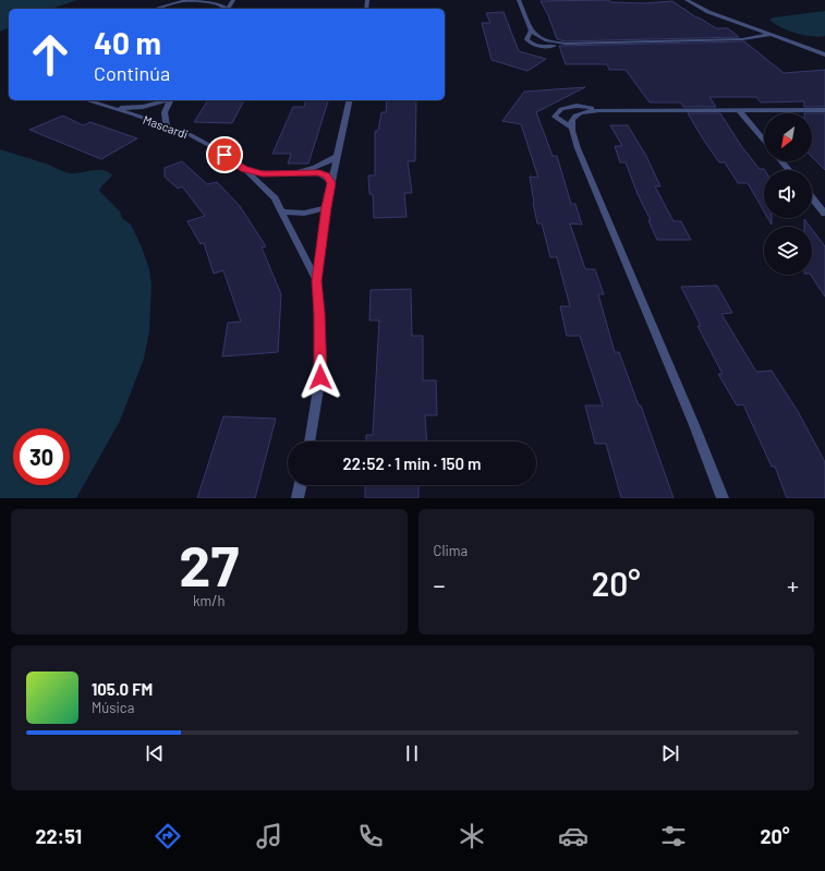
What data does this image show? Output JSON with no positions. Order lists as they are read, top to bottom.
{
  "streets": {
    "street": ["Mascardi"]
  },
  "north": "bottom left",
  "page": {
    "turn": ["40 m", "Continúa"],
    "limit": "30",
    "trip": "22:52 · 1 min · 150 m",
    "tile": [
      ["27", "km/h"],
      "Clima"
    ],
    "heat": ["−", "20°", "+"],
    "song": ["105.0 FM", "Música"],
    "tabs": ["22:51", "20°"]
  }
}
